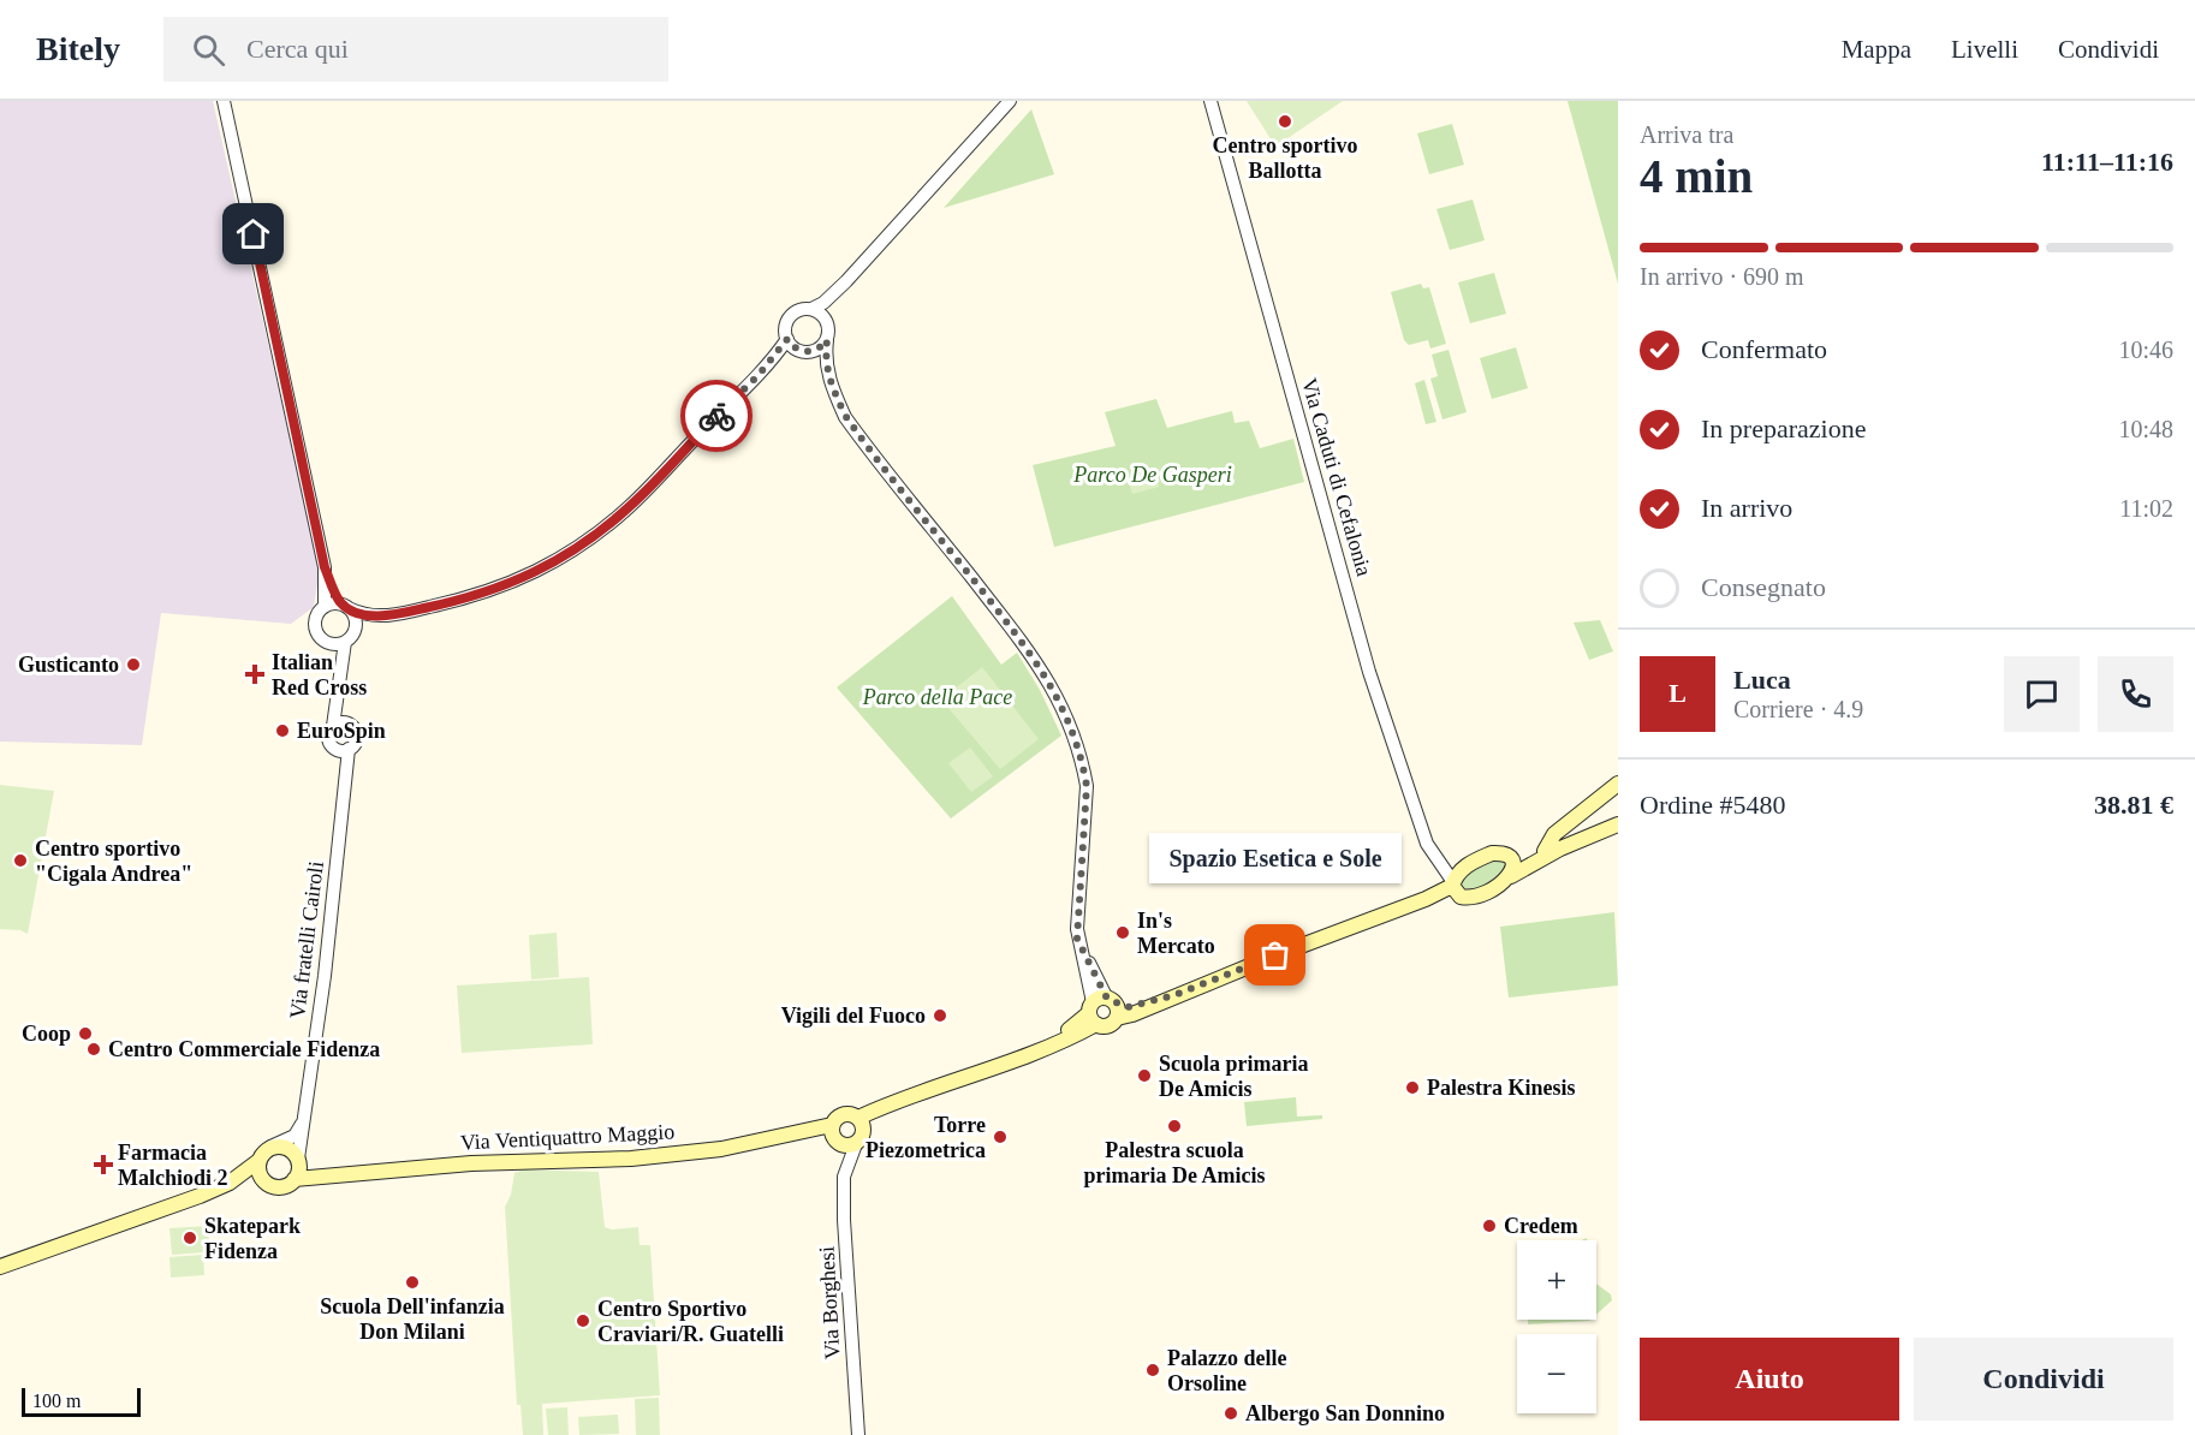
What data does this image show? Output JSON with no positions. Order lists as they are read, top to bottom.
{
  "streets": {
    "main road": ["Via Ventiquattro Maggio"],
    "street": ["Via Caduti di Cefalonia", "Via fratelli Cairoli", "Via Borghesi"]
  },
  "crossings": [
    ["Via Caduti di Cefalonia", "Via Ventiquattro Maggio"],
    ["Via fratelli Cairoli", "Via Ventiquattro Maggio"],
    ["Via Ventiquattro Maggio", "Via Borghesi"]
  ],
  "parks": ["Parco De Gasperi", "Parco della Pace"],
  "places": {
    "other": [
      "Centro sportivo Ballotta",
      "Gusticanto",
      "EuroSpin",
      "Centro sportivo \"Cigala Andrea\"",
      "In's Mercato",
      "Spazio Esetica e Sole",
      "Vigili del Fuoco",
      "Coop",
      "Centro Commerciale Fidenza",
      "Scuola primaria De Amicis",
      "Palestra Kinesis",
      "Palestra scuola primaria De Amicis",
      "Torre Piezometrica",
      "Credem",
      "Skatepark Fidenza",
      "Scuola Dell'infanzia Don Milani",
      "Centro Sportivo Craviari/R. Guatelli",
      "Palazzo delle Orsoline",
      "Albergo San Donnino"
    ],
    "health": ["Italian Red Cross", "Farmacia Malchiodi 2"]
  },
  "scale_bar": "100 m",
  "page": {
    "header": "Bitely",
    "search": "Cerca qui",
    "nav": ["Mappa", "Livelli", "Condividi"],
    "heading": ["4 min", "Arriva tra", "11:11–11:16"],
    "panel": [
      "Luca",
      "Corriere · 4.9",
      "Ordine #5480",
      "38.81 €"
    ],
    "bar": "In arrivo · 690 m",
    "list": [
      ["Confermato", "10:46"],
      ["In preparazione", "10:48"],
      ["In arrivo", "11:02"],
      "Consegnato"
    ],
    "round": "L",
    "bubble": "Spazio Esetica e Sole",
    "map_buttons": ["+", "−"],
    "buttons": ["Aiuto", "Condividi"],
    "scale": "100 m"
  }
}
